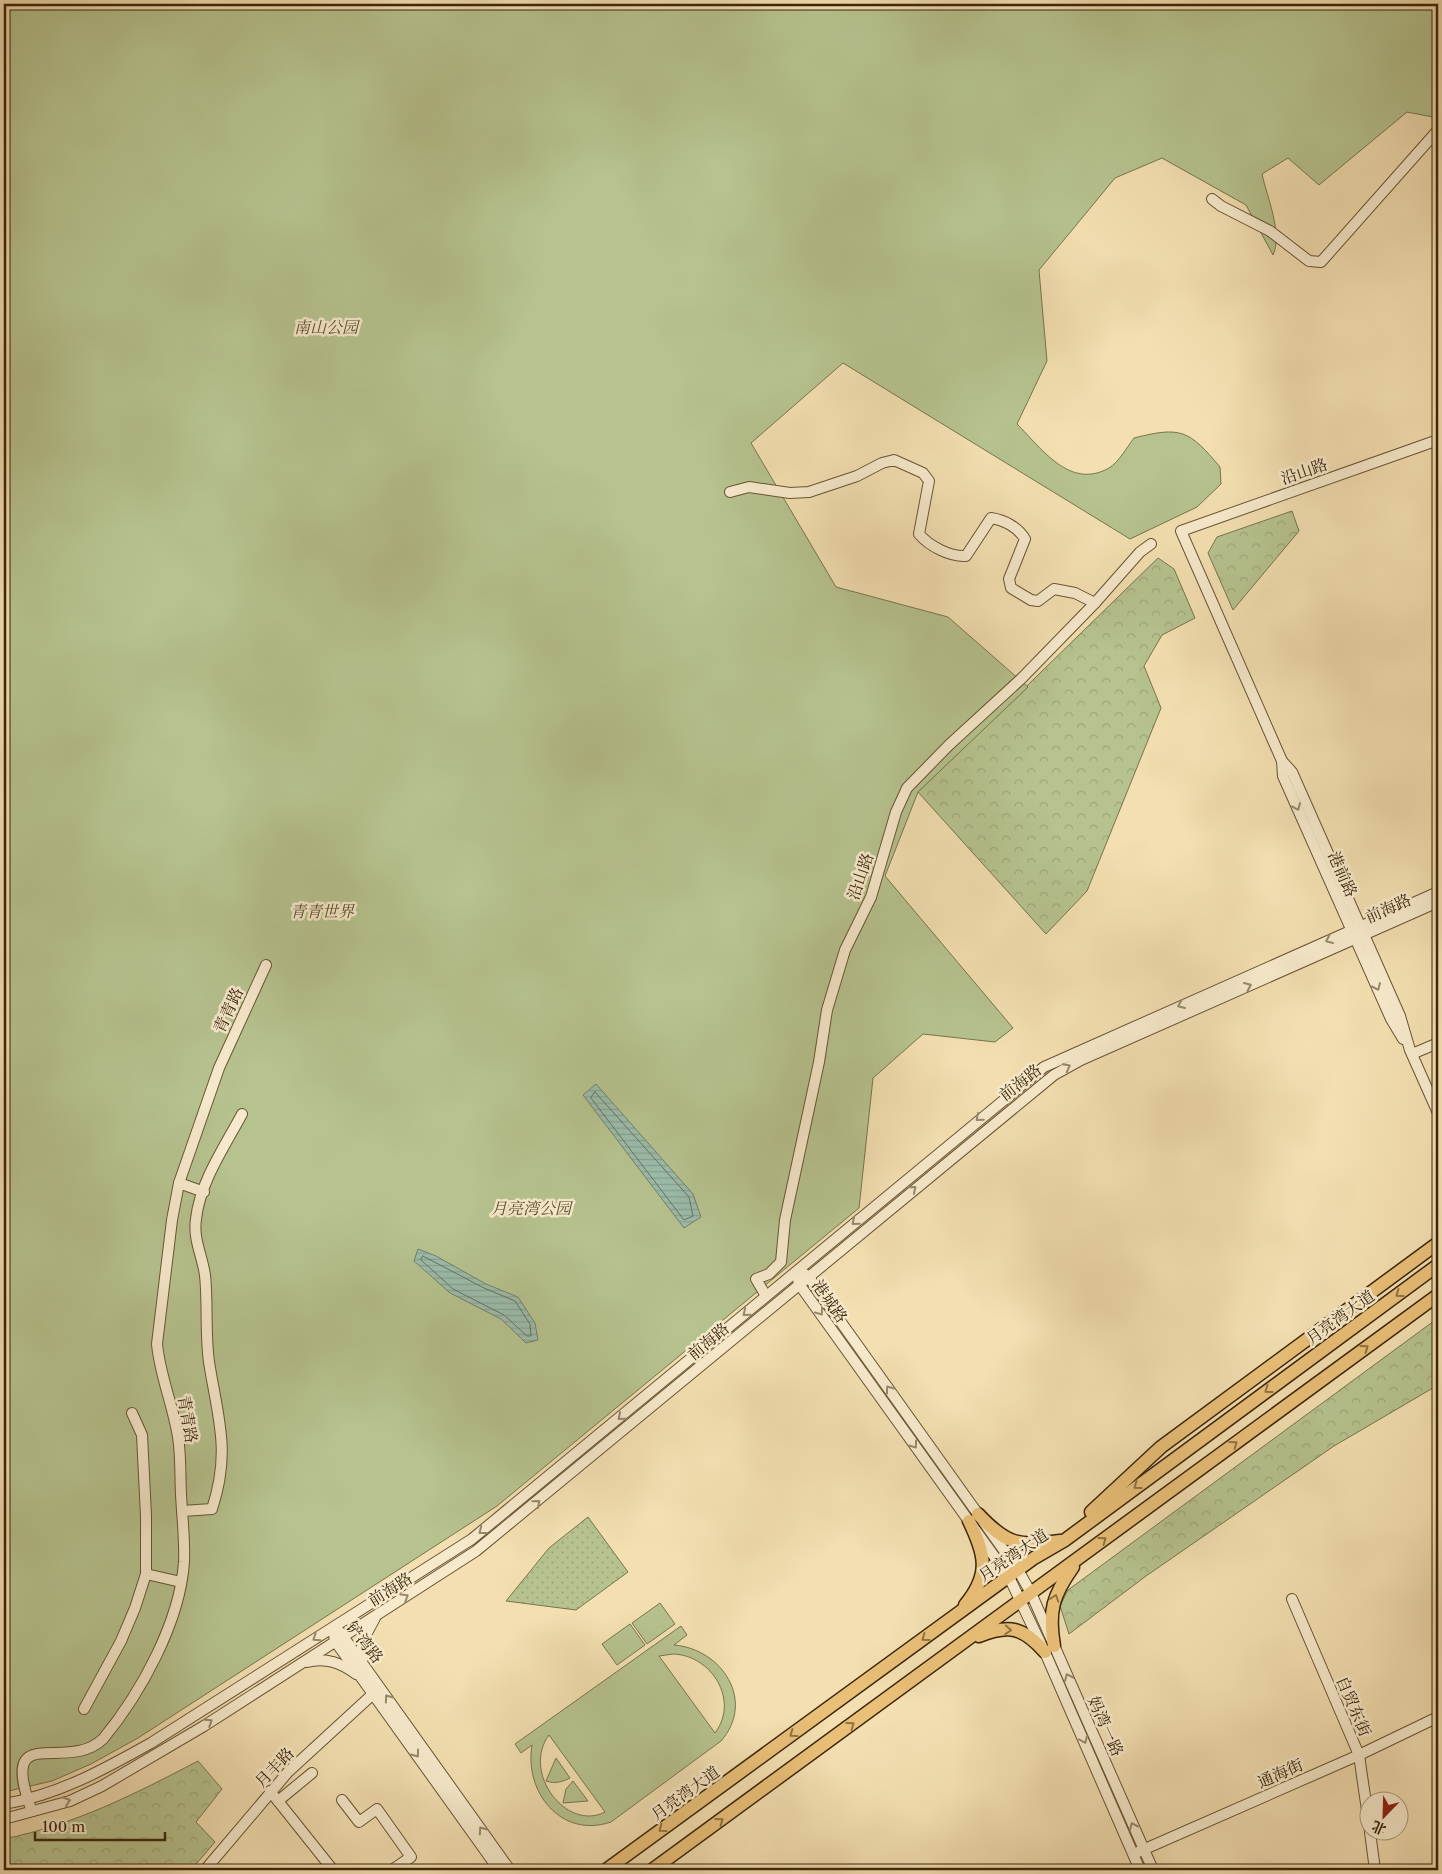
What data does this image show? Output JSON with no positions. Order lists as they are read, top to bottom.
{
  "streets": {
    "main road": ["月亮湾大道"],
    "street": [
      "沿山路",
      "港前路",
      "前海路",
      "青青路",
      "港城路",
      "铲湾路",
      "自贸东街",
      "妈湾一路",
      "月丰路",
      "通海街"
    ]
  },
  "crossings": [
    ["沿山路", "港前路"],
    ["沿山路", "前海路"],
    ["港前路", "前海路"],
    ["前海路", "青青路"],
    ["前海路", "港城路"],
    ["前海路", "铲湾路"],
    ["港城路", "月亮湾大道"],
    ["港城路", "妈湾一路"],
    ["铲湾路", "月丰路"],
    ["自贸东街", "通海街"],
    ["妈湾一路", "通海街"]
  ],
  "parks": ["南山公园", "青青世界", "月亮湾公园"],
  "scale_bar": "100 m",
  "north": "bottom left"
}
